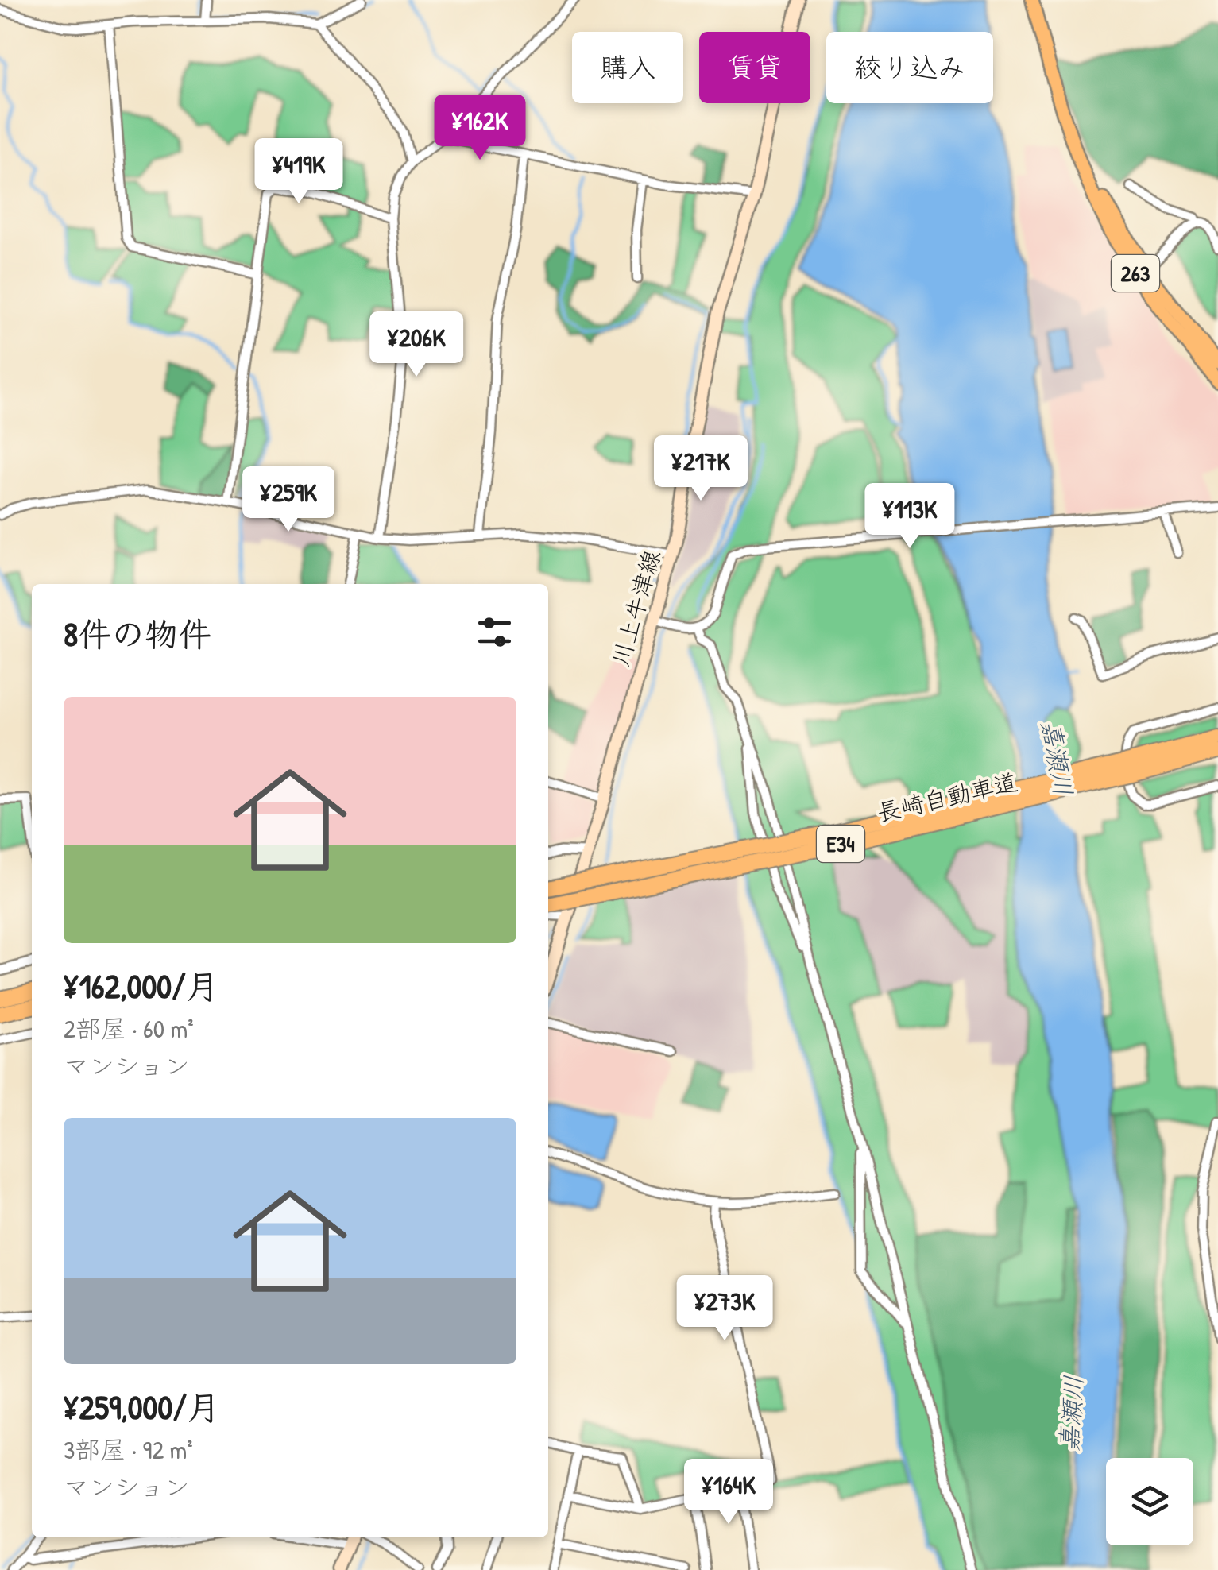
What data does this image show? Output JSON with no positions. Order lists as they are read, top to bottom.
{
  "streets": {
    "highway": ["263", "長崎自動車道", "E34"],
    "main road": ["川上牛津線"]
  },
  "water": ["嘉瀬川"],
  "page": {
    "chip": ["購入", "賃貸", "絞り込み"],
    "price": [
      "¥162K",
      "¥419K",
      "¥206K",
      "¥217K",
      "¥259K",
      "¥113K",
      "¥273K",
      "¥164K"
    ],
    "heading": "8件の物件",
    "list": [
      {
        "name": "¥162,000/月",
        "note": "2部屋 · 60 m² · マンション"
      },
      {
        "name": "¥259,000/月",
        "note": "3部屋 · 92 m² · マンション"
      }
    ]
  }
}
